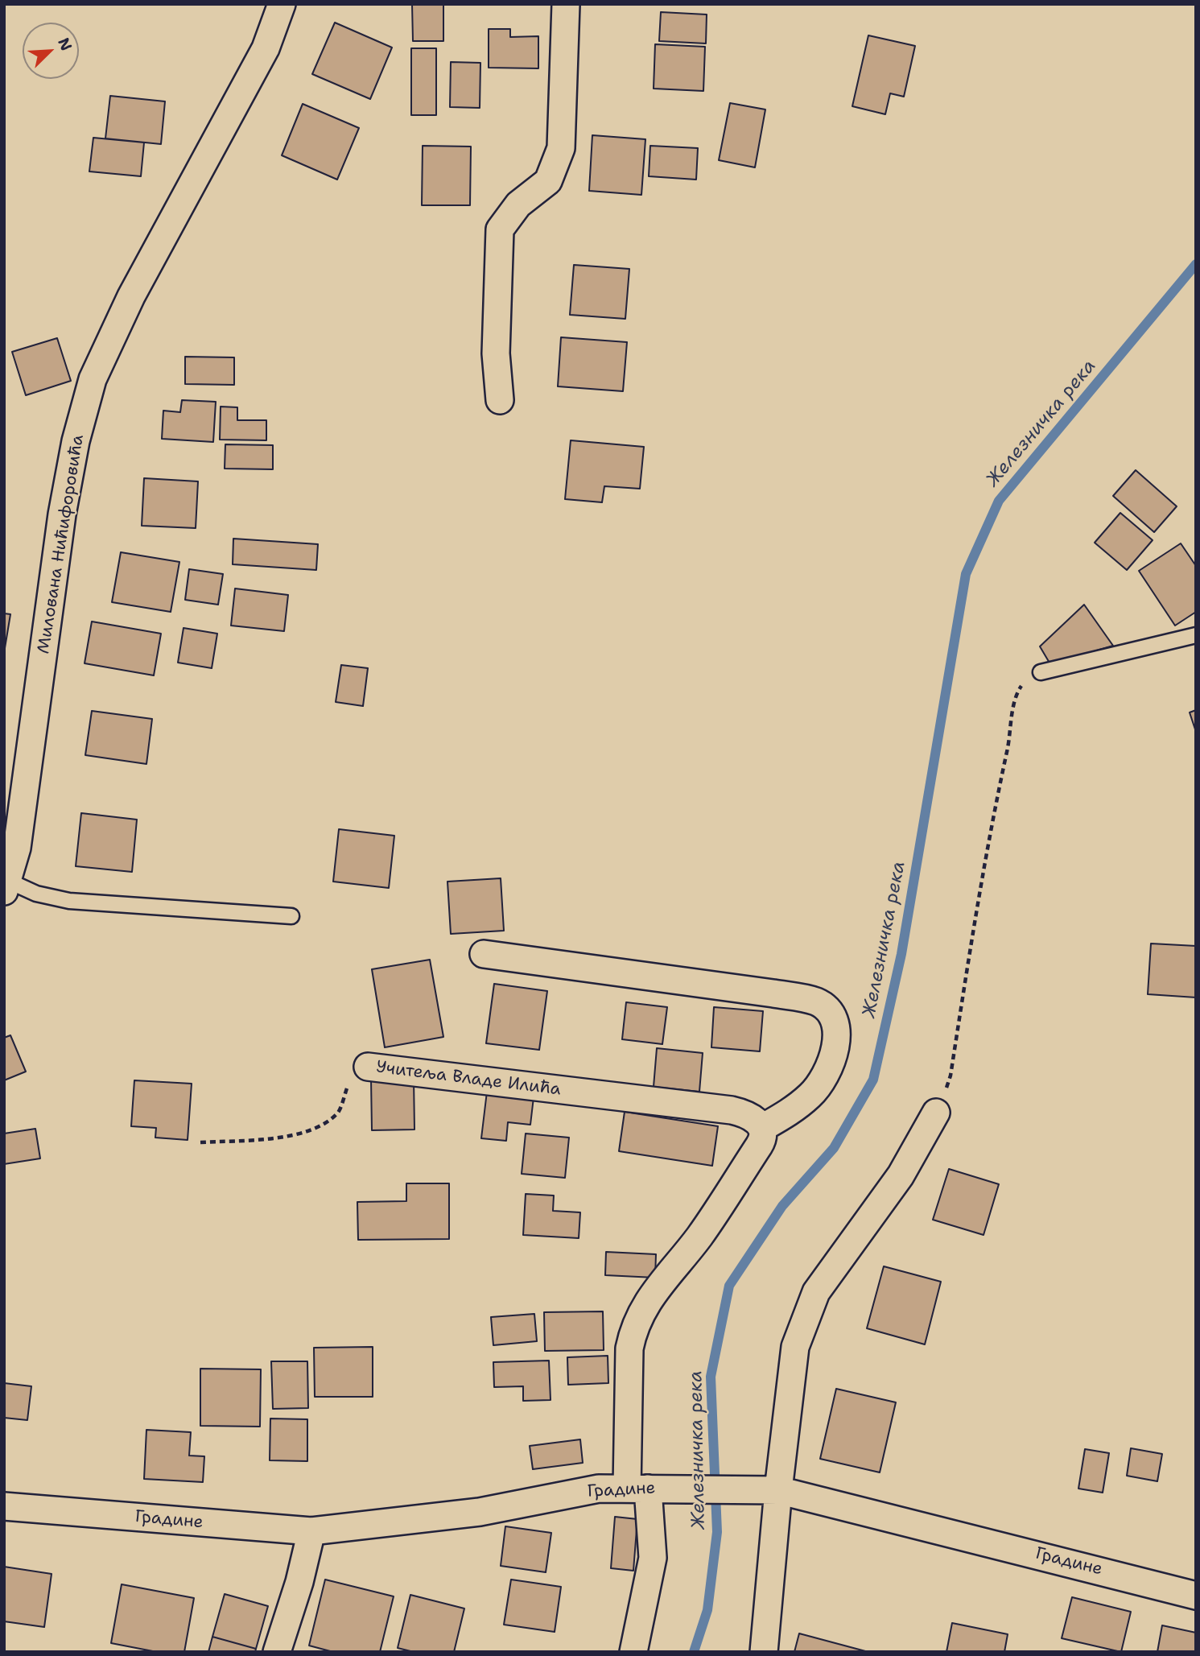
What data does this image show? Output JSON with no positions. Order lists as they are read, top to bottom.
{
  "streets": {
    "street": ["Милована Нићифоровића", "Учитеља Владе Илића", "Градине"]
  },
  "water": ["Железничка река"],
  "north": "top right"
}
